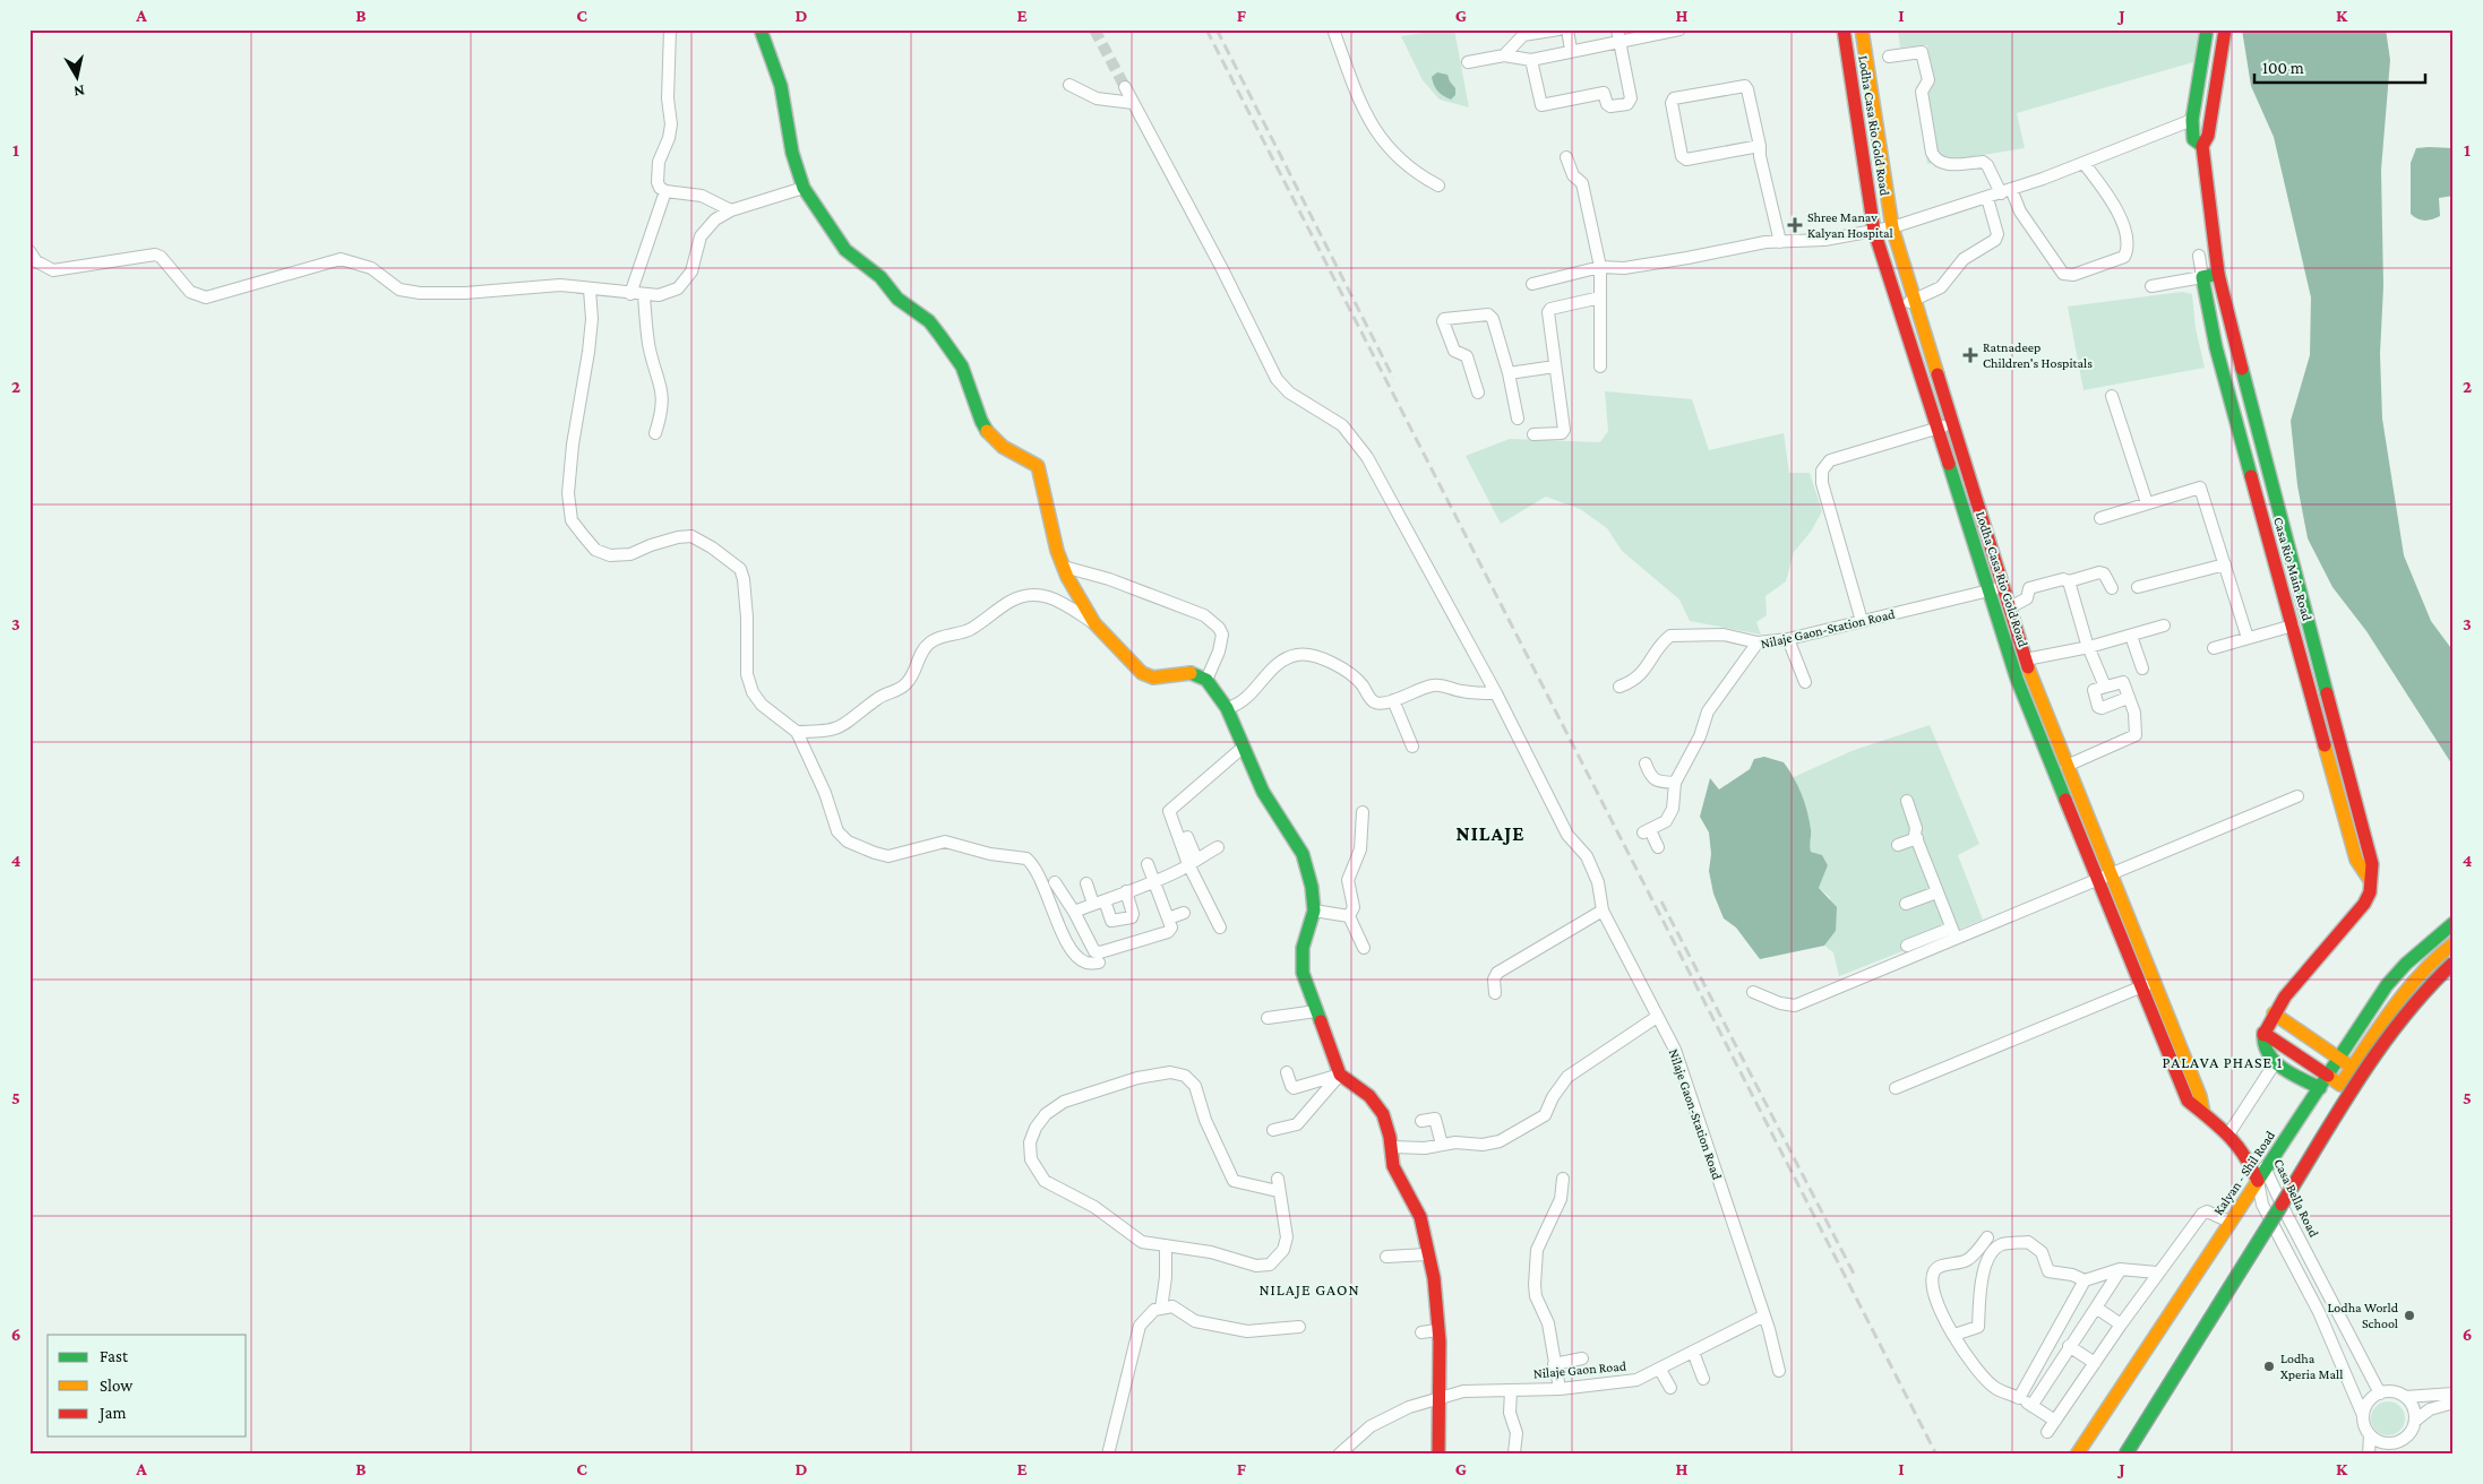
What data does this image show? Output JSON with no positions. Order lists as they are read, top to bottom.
{
  "streets": {
    "street": [
      "Lodha Casa Rio Gold Road",
      "Casa Rio Main Road",
      "Nilaje Gaon-Station Road",
      "Kalyan - Shil Road",
      "Casa Bella Road",
      "Nilaje Gaon Road"
    ]
  },
  "crossings": [
    ["Lodha Casa Rio Gold Road", "Nilaje Gaon-Station Road"],
    ["Lodha Casa Rio Gold Road", "Casa Bella Road"],
    ["Nilaje Gaon-Station Road", "Nilaje Gaon Road"],
    ["Kalyan - Shil Road", "Casa Bella Road"]
  ],
  "districts": ["NILAJE", "PALAVA PHASE 1", "NILAJE GAON"],
  "places": {
    "health": ["Shree Manav Kalyan Hospital", "Ratnadeep Children's Hospitals"],
    "other": ["Lodha World School", "Lodha Xperia Mall"]
  },
  "legend": ["Fast", "Slow", "Jam"],
  "scale_bar": "100 m",
  "north": "bottom",
  "grid": {
    "columns": [
      "A",
      "B",
      "C",
      "D",
      "E",
      "F",
      "G",
      "H",
      "I",
      "J",
      "K"
    ],
    "rows": [
      "1",
      "2",
      "3",
      "4",
      "5",
      "6"
    ]
  }
}
